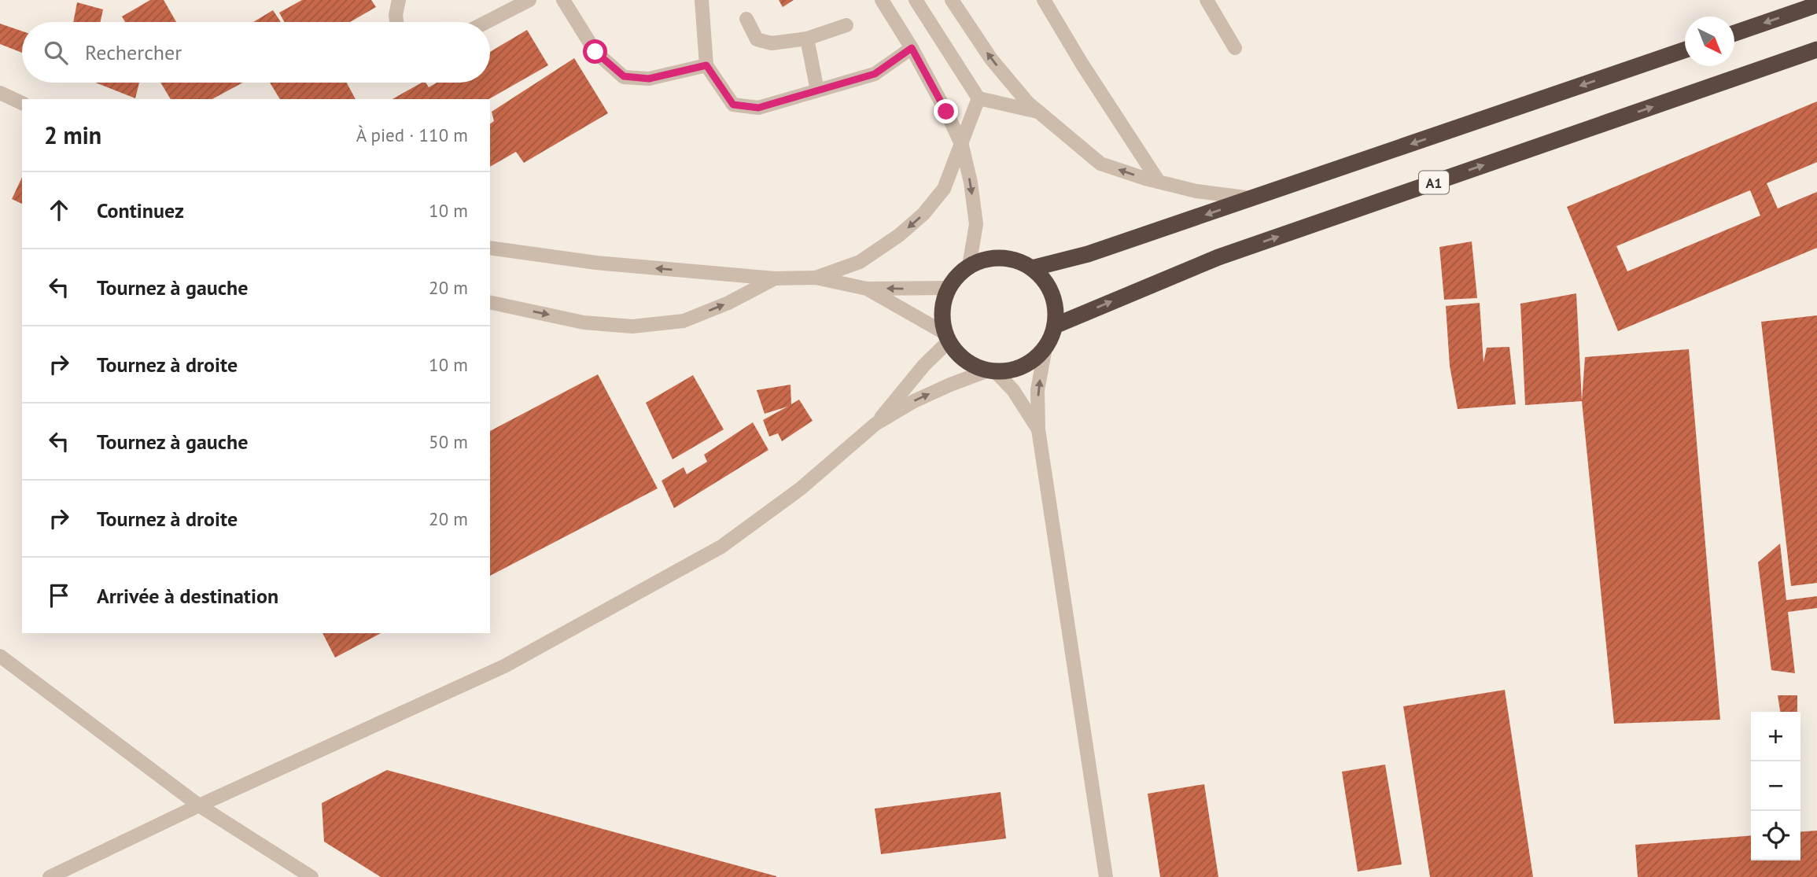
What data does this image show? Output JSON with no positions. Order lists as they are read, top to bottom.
{
  "streets": {
    "highway": ["A1"]
  },
  "north": "bottom right",
  "page": {
    "search": "Rechercher",
    "heading": ["2 min", "À pied · 110 m"],
    "list": [
      ["Continuez", "10 m"],
      ["Tournez à gauche", "20 m"],
      ["Tournez à droite", "10 m"],
      ["Tournez à gauche", "50 m"],
      ["Tournez à droite", "20 m"],
      "Arrivée à destination"
    ],
    "map_buttons": ["+", "−"]
  }
}
